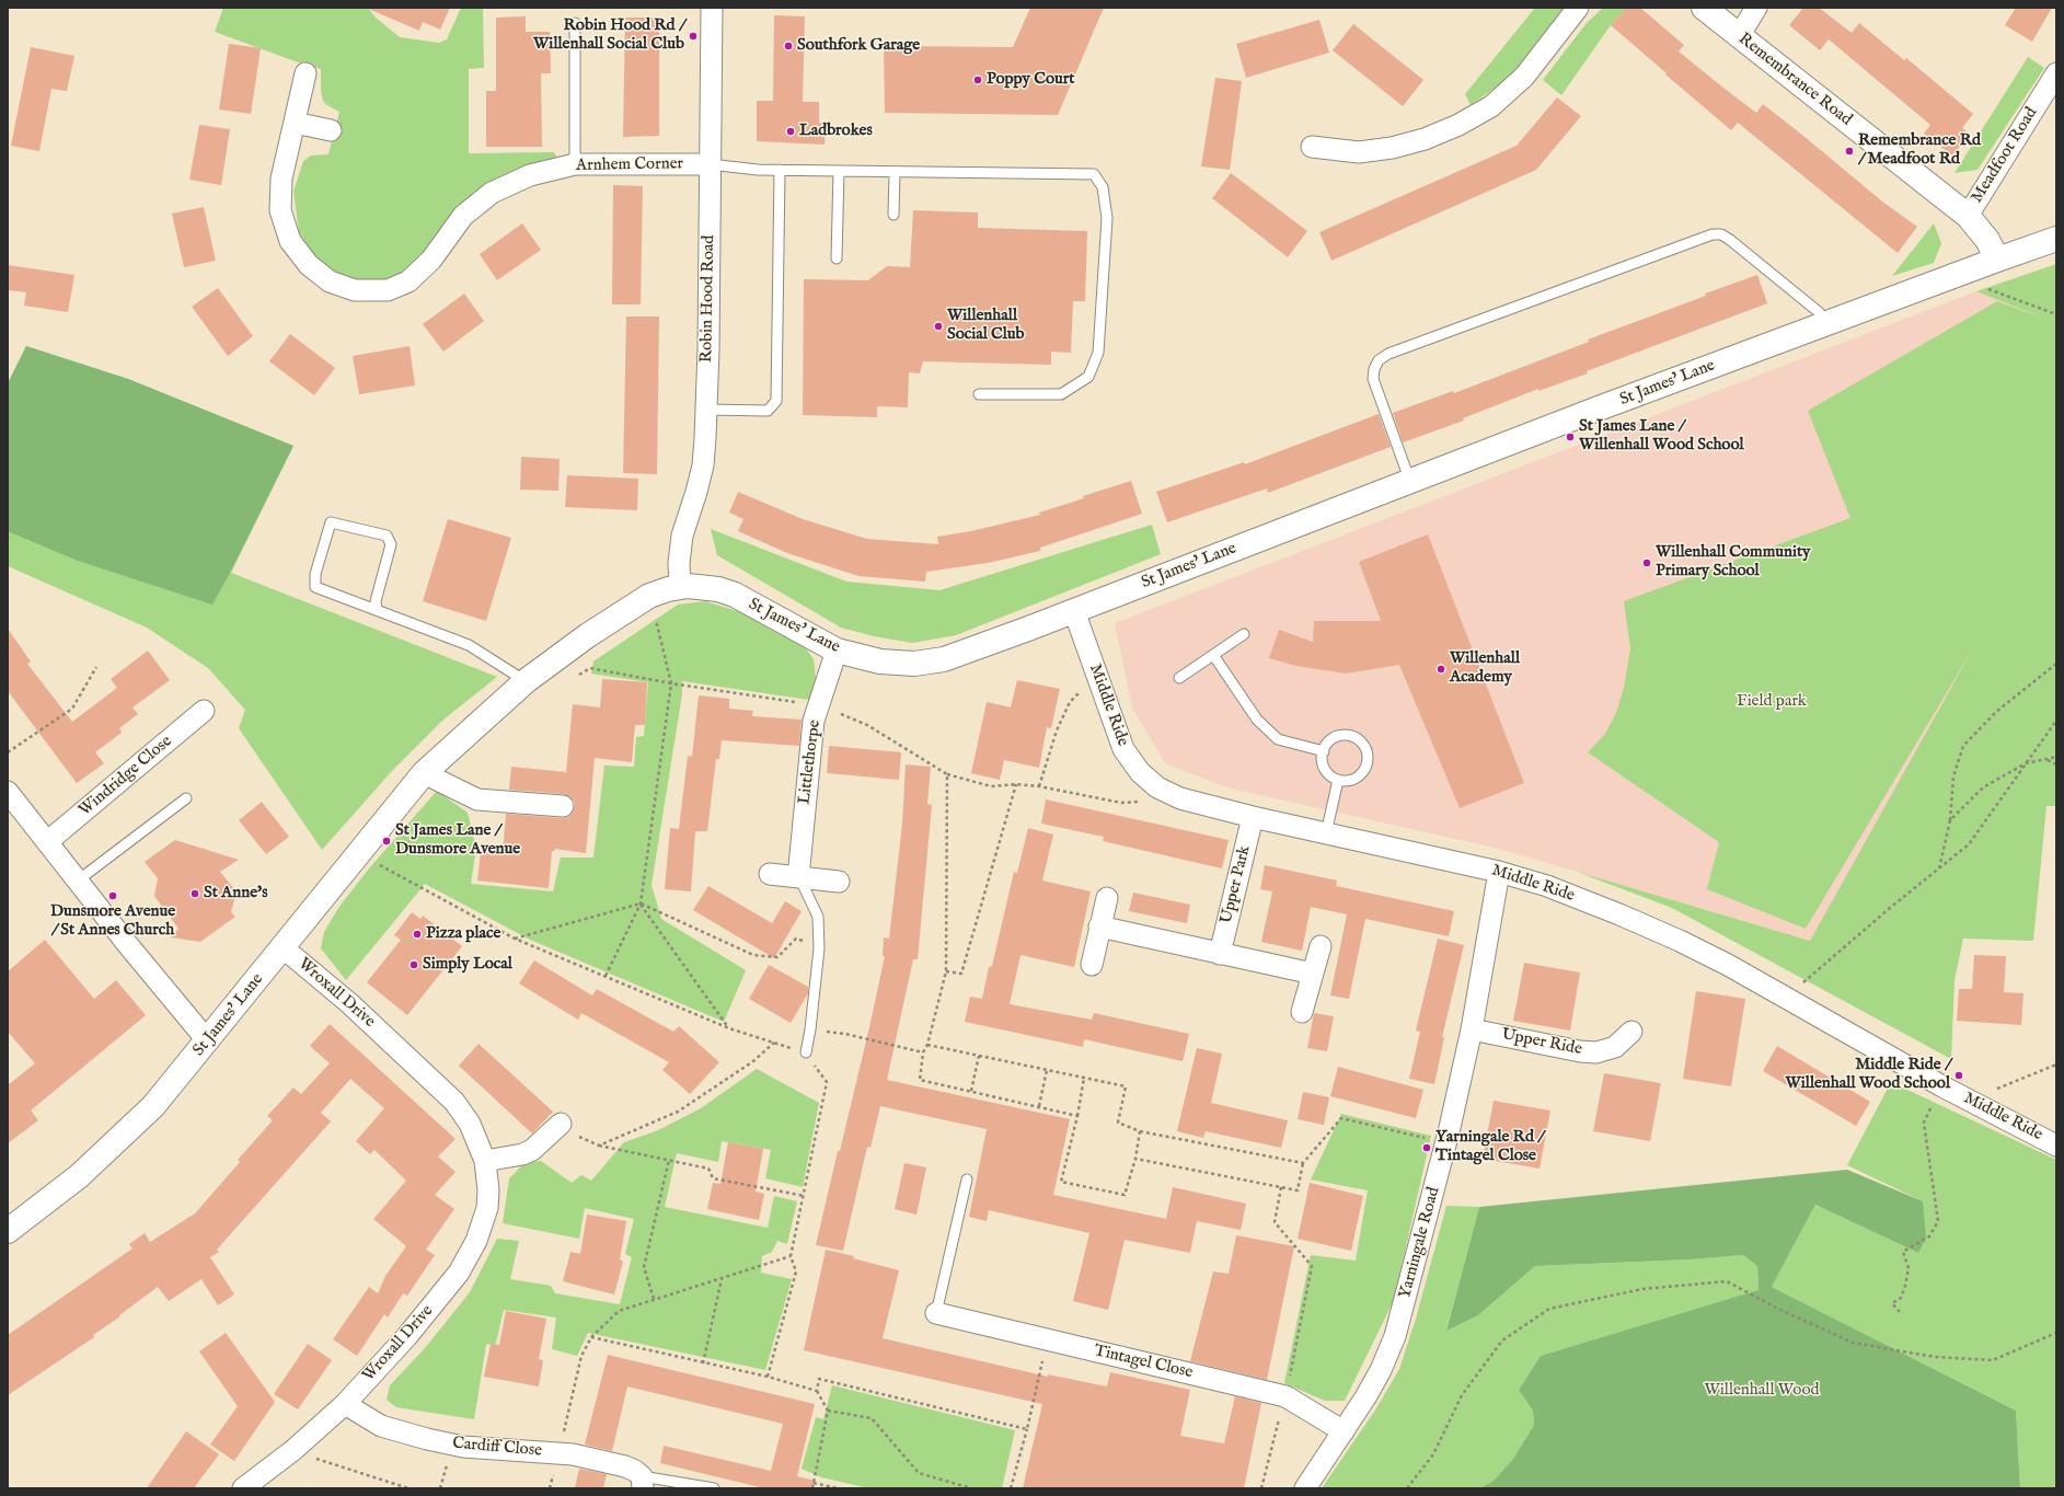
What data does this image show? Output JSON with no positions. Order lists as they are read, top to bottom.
{
  "streets": {
    "street": [
      "Remembrance Road",
      "Meadfoot Road",
      "Arnhem Corner",
      "Robin Hood Road",
      "St James' Lane",
      "Middle Ride",
      "Littlethorpe",
      "Windridge Close",
      "Upper Park",
      "Wroxall Drive",
      "Upper Ride",
      "Yarningale Road",
      "Tintagel Close",
      "Cardiff Close"
    ]
  },
  "crossings": [
    ["Remembrance Road", "Meadfoot Road"],
    ["Remembrance Road", "St James' Lane"],
    ["Arnhem Corner", "Robin Hood Road"],
    ["Robin Hood Road", "St James' Lane"],
    ["St James' Lane", "Middle Ride"],
    ["St James' Lane", "Littlethorpe"],
    ["St James' Lane", "Wroxall Drive"],
    ["Middle Ride", "Upper Park"],
    ["Middle Ride", "Yarningale Road"],
    ["Wroxall Drive", "Cardiff Close"],
    ["Upper Ride", "Yarningale Road"],
    ["Yarningale Road", "Tintagel Close"]
  ],
  "parks": ["Field park", "Willenhall Wood"],
  "places": [
    "Robin Hood Rd / Willenhall Social Club",
    "Southfork Garage",
    "Poppy Court",
    "Ladbrokes",
    "Remembrance Rd / Meadfoot Rd",
    "Willenhall Social Club",
    "St James Lane / Willenhall Wood School",
    "Willenhall Community Primary School",
    "Willenhall Academy",
    "St James Lane / Dunsmore Avenue",
    "St Anne's",
    "Dunsmore Avenue / St Annes Church",
    "Pizza place",
    "Simply Local",
    "Middle Ride / Willenhall Wood School",
    "Yarningale Rd / Tintagel Close"
  ]
}
